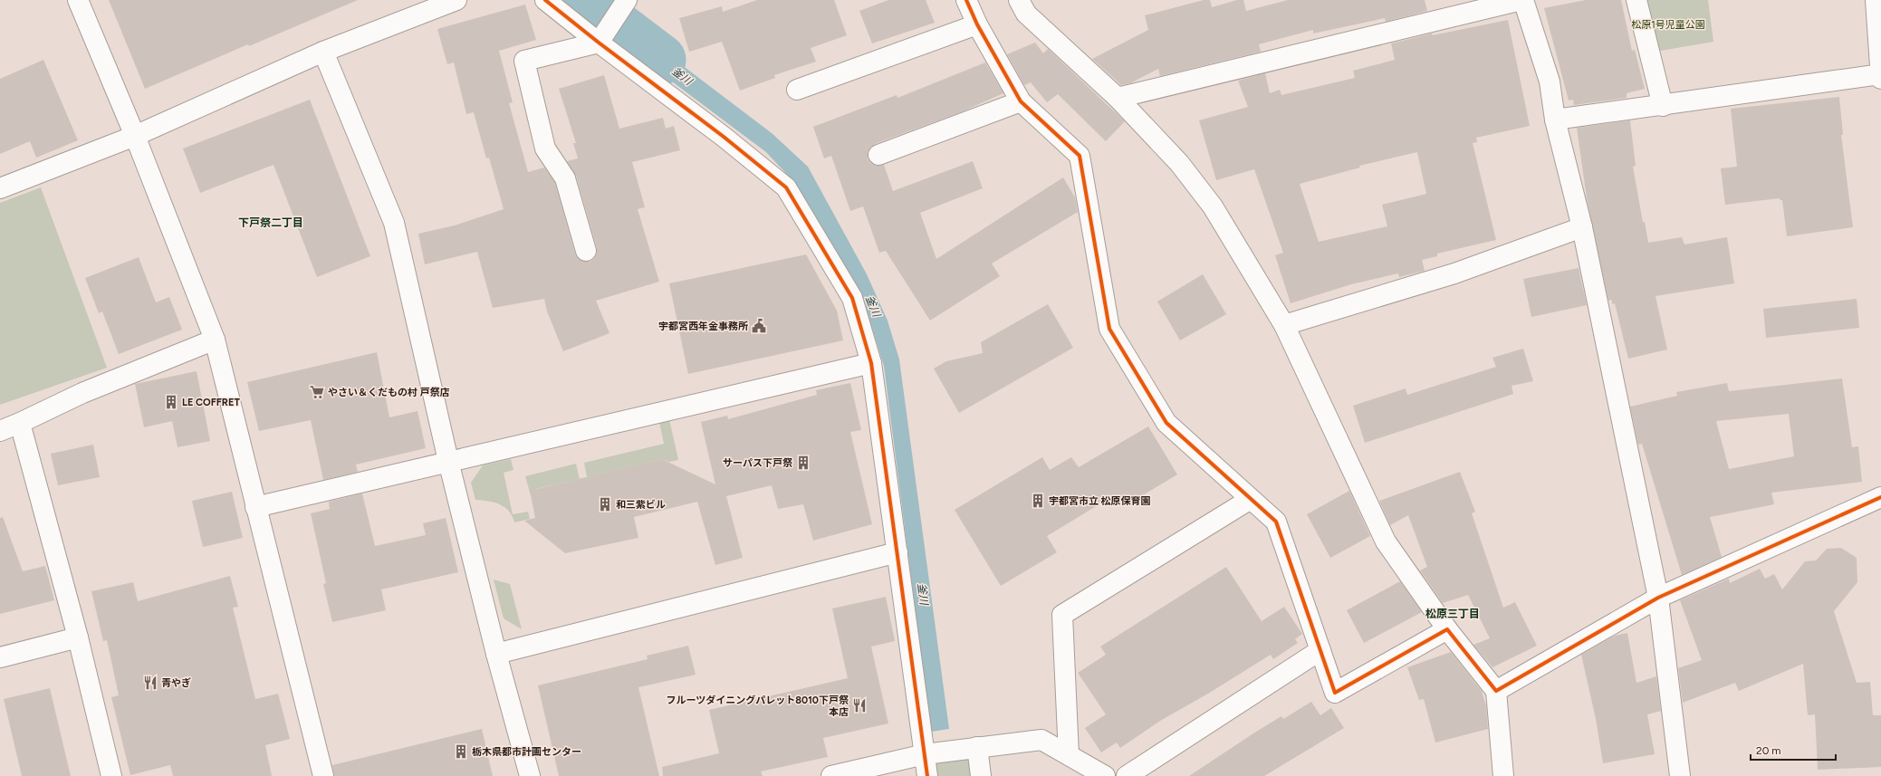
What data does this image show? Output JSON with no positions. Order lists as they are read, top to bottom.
{
  "districts": ["下戸祭二丁目", "松原三丁目"],
  "water": ["釜川"],
  "parks": ["松原1号児童公園"],
  "places": {
    "public building": ["宇都宮西年金事務所"],
    "supermarket": ["やさい＆くだもの村 戸祭店"],
    "building": [
      "LE COFFRET",
      "サーパス下戸祭",
      "宇都宮市立 松原保育園",
      "和三紫ビル",
      "栃木県都市計画センター"
    ],
    "restaurant": ["青やぎ", "フルーツダイニングパレット8010下戸祭 本店"]
  },
  "scale_bar": "20 m"
}
